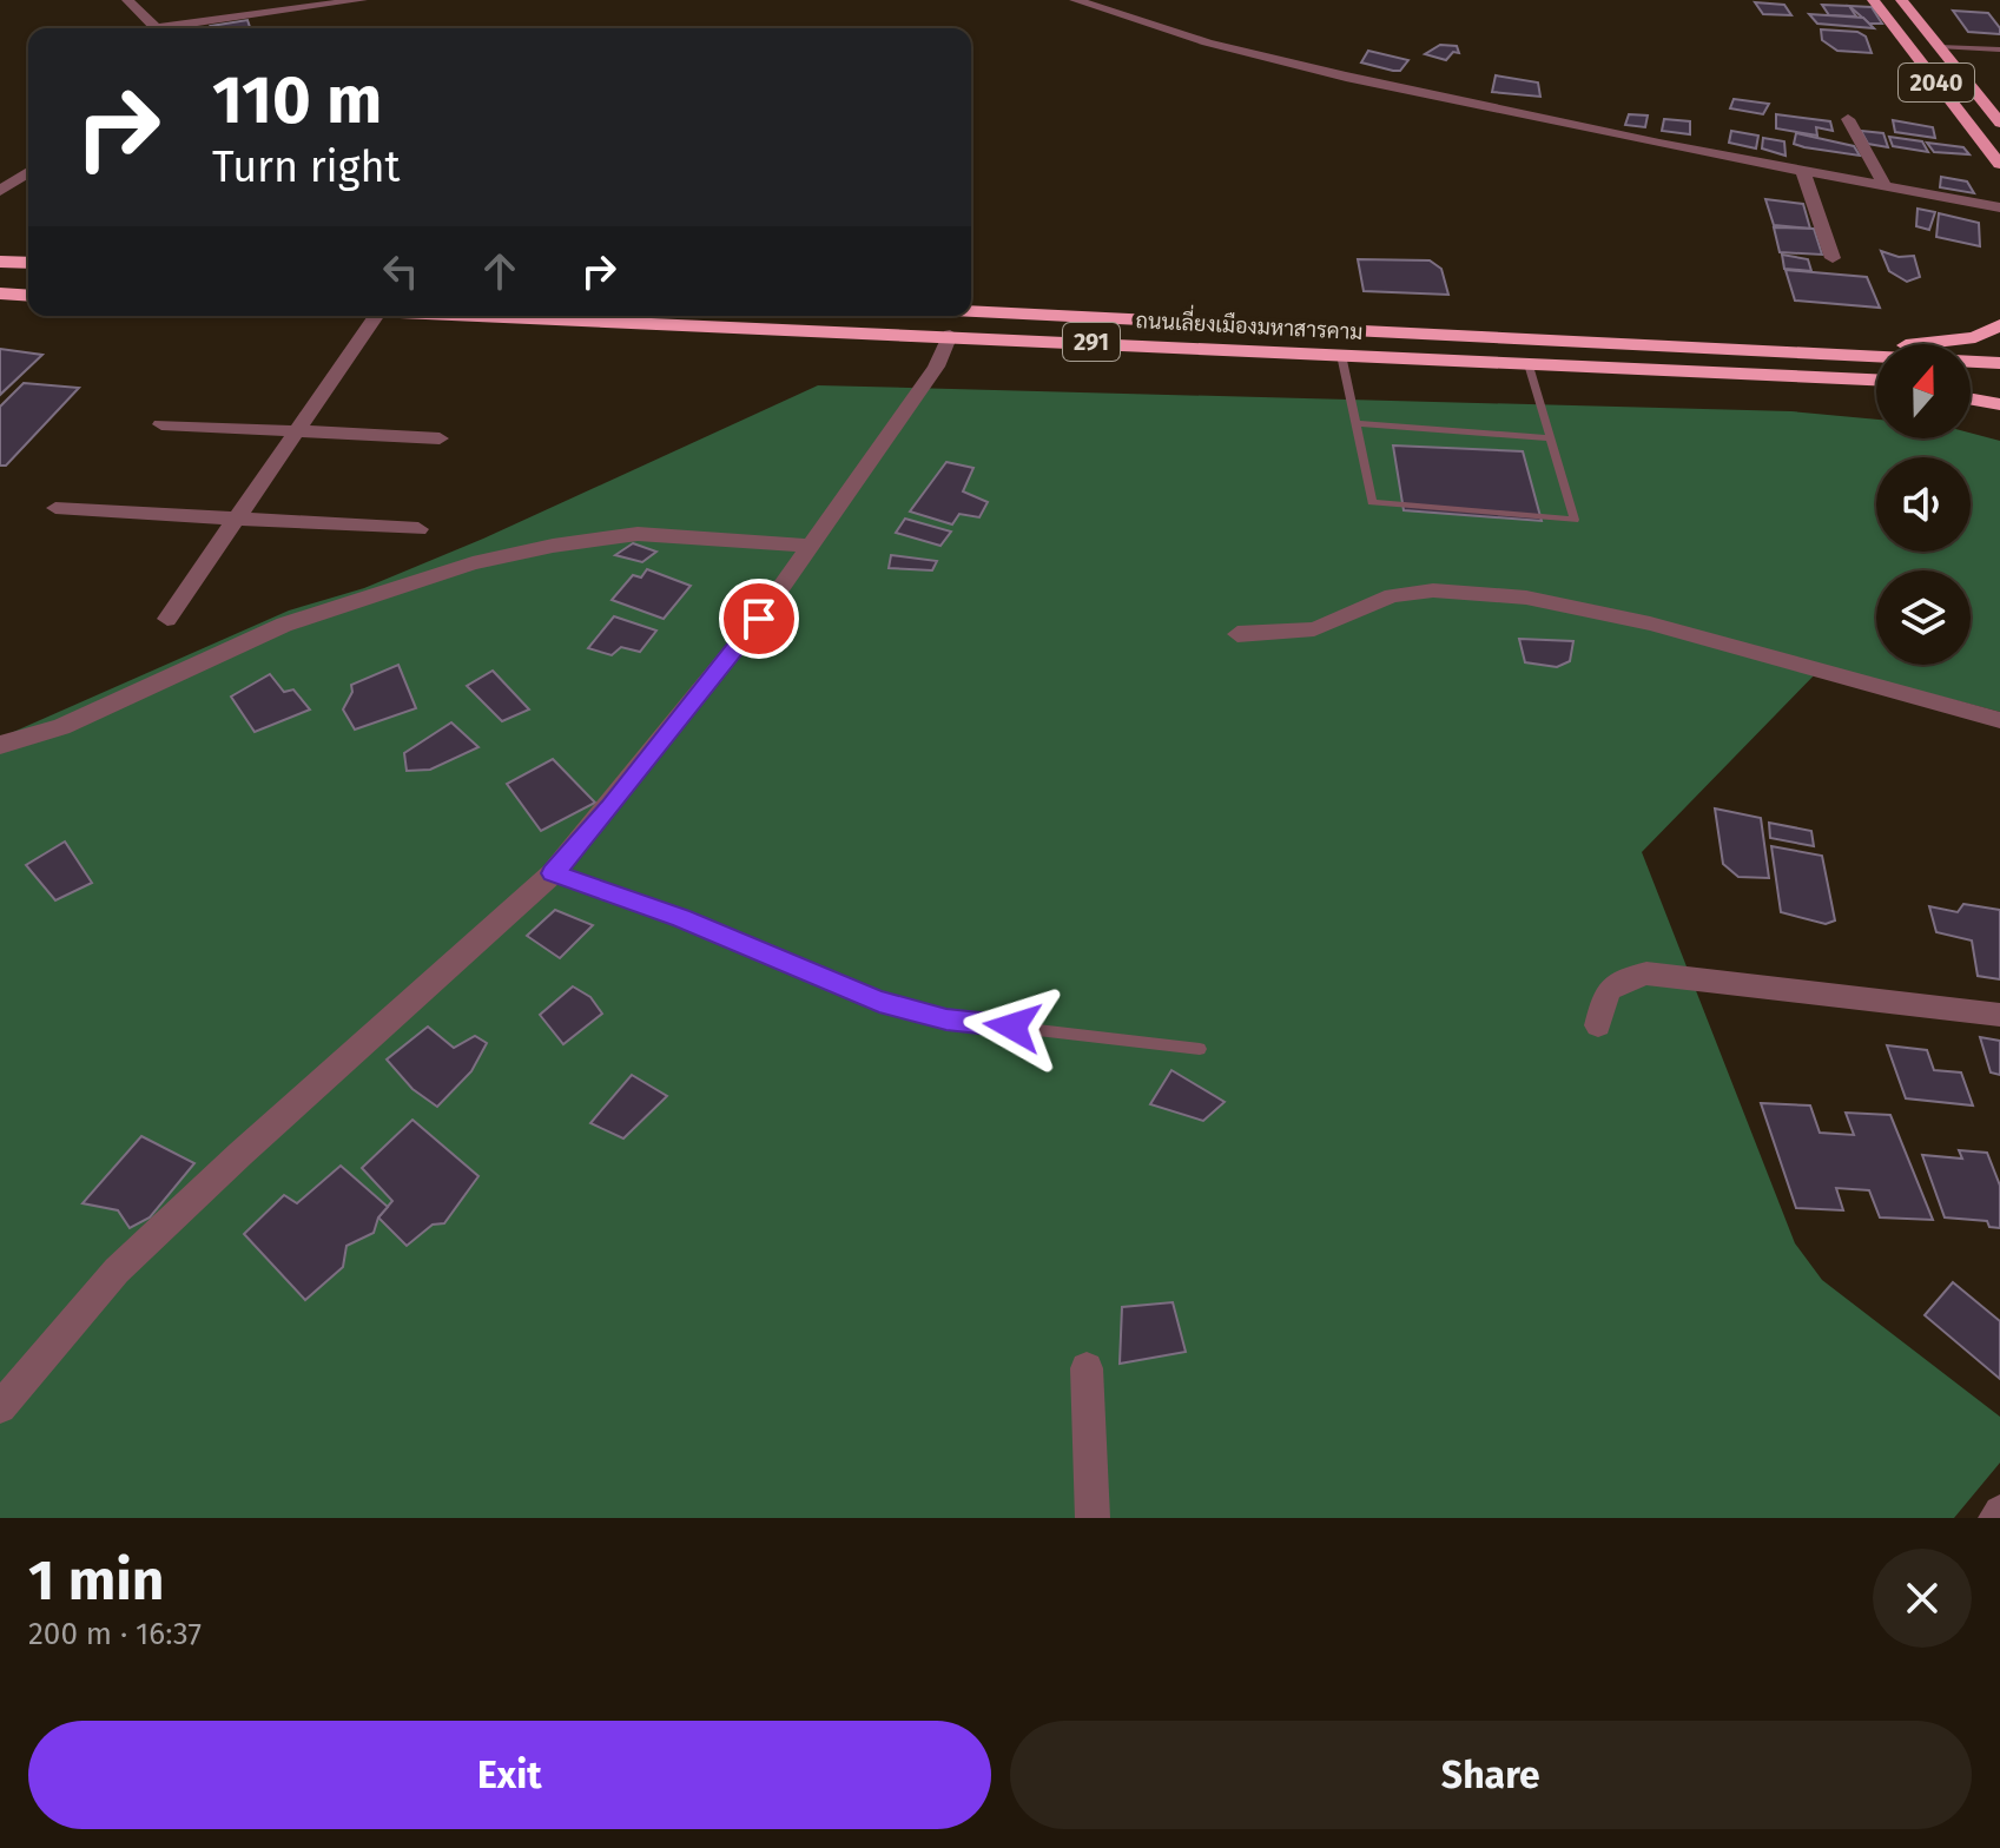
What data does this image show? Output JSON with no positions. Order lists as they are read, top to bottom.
{
  "streets": {
    "highway": ["ถนนเลี่ยงเมืองมหาสารคาม", "291"],
    "main road": ["2040"]
  },
  "north": "top",
  "page": {
    "turn": ["110 m", "Turn right"],
    "heading": ["1 min", "200 m · 16:37"],
    "buttons": ["Exit", "Share"]
  }
}
